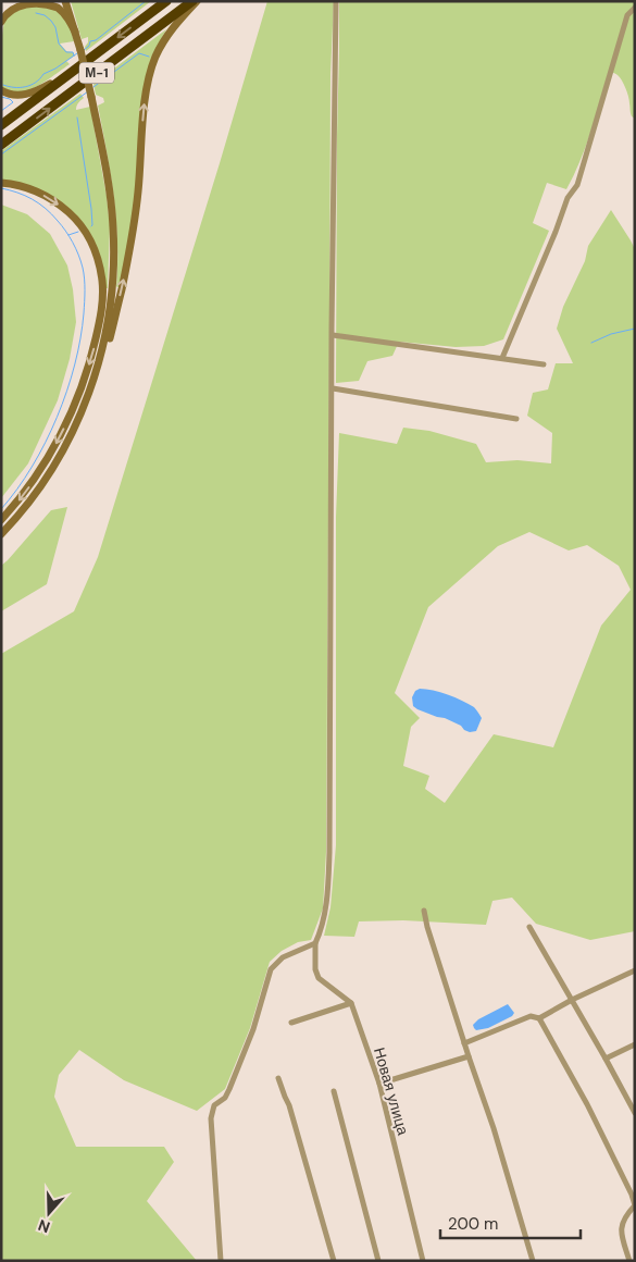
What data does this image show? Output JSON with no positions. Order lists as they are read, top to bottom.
{
  "streets": {
    "highway": ["М-1"],
    "street": ["Новая улица"]
  },
  "scale_bar": "200 m",
  "north": "bottom"
}
